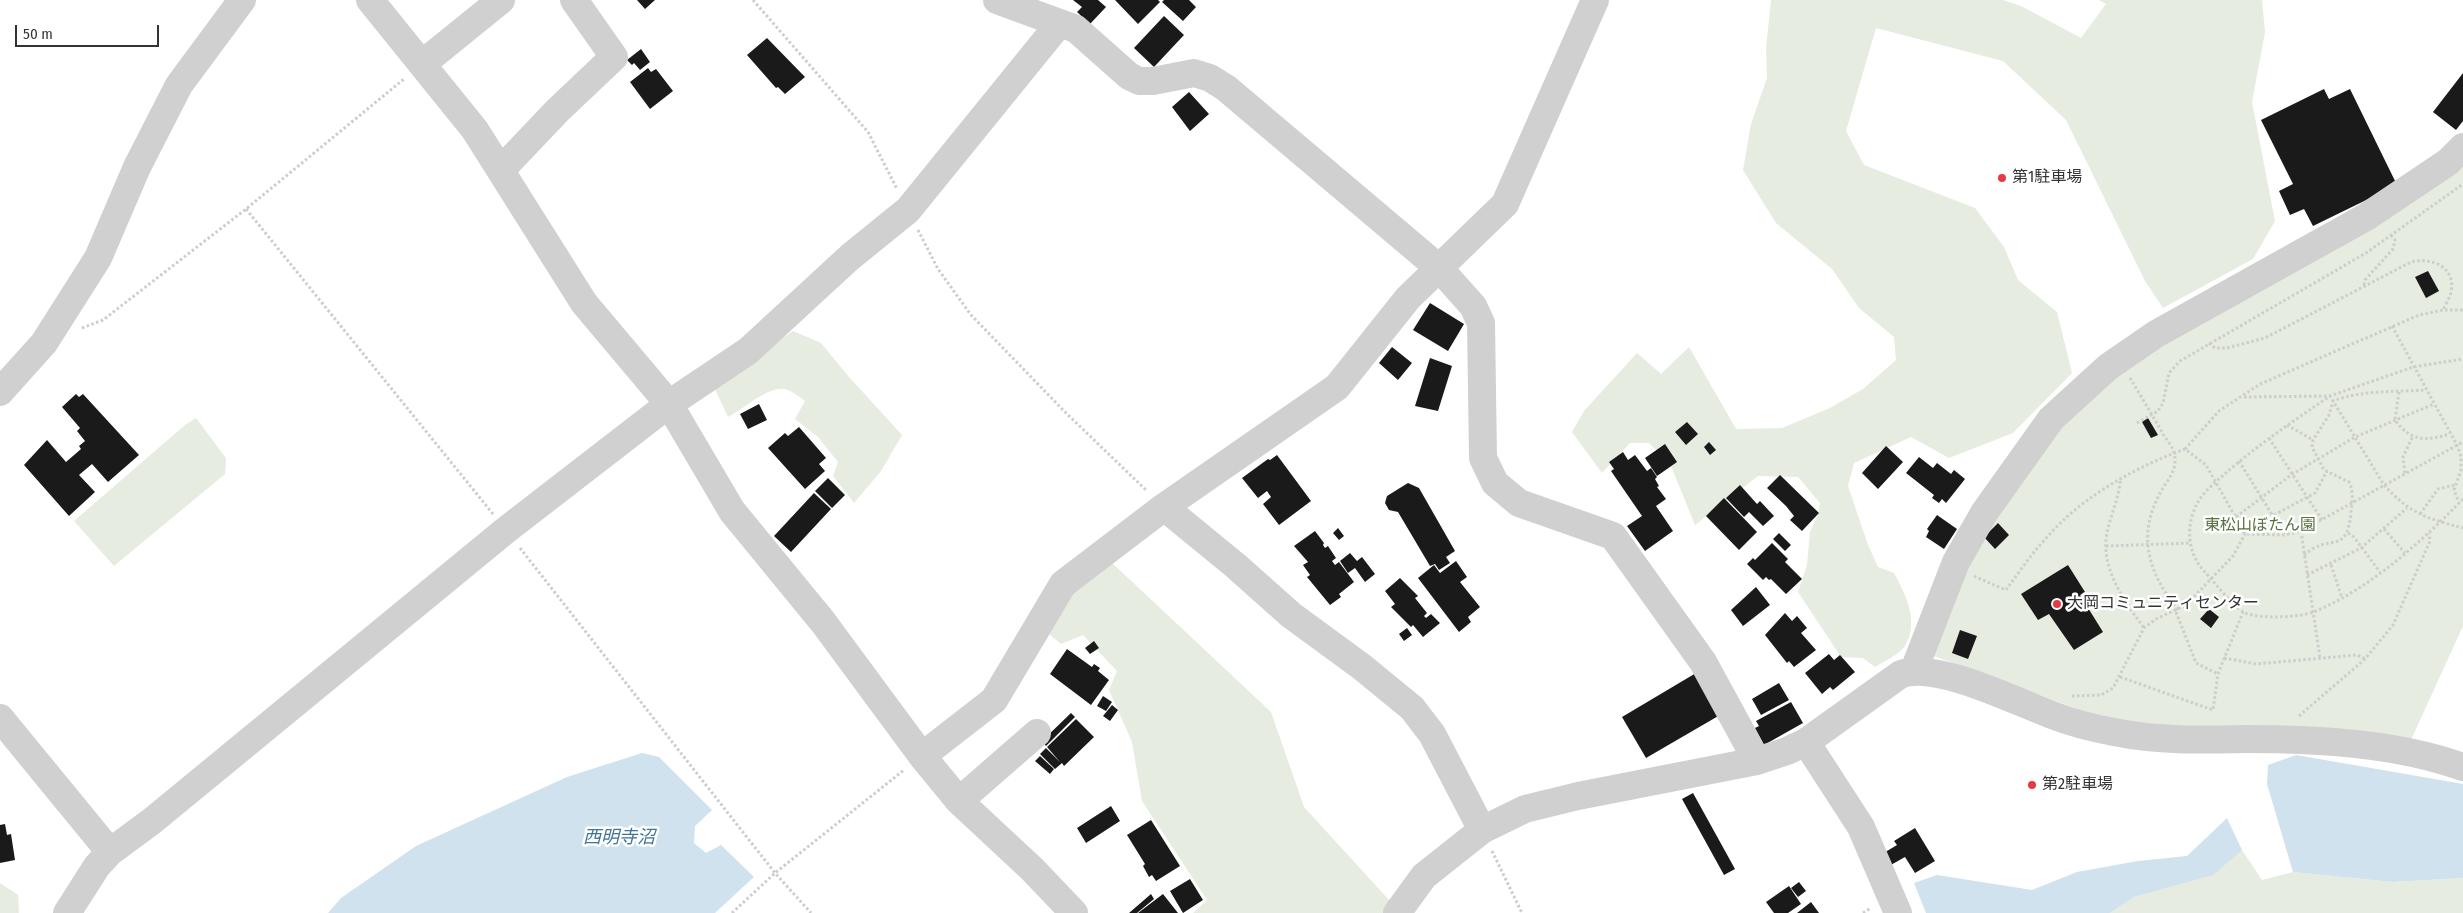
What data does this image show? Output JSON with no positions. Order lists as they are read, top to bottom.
{
  "water": ["西明寺沼"],
  "parks": ["東松山ぼたん園"],
  "places": ["第1駐車場", "大岡コミュニティセンター", "第2駐車場"],
  "scale_bar": "50 m"
}
